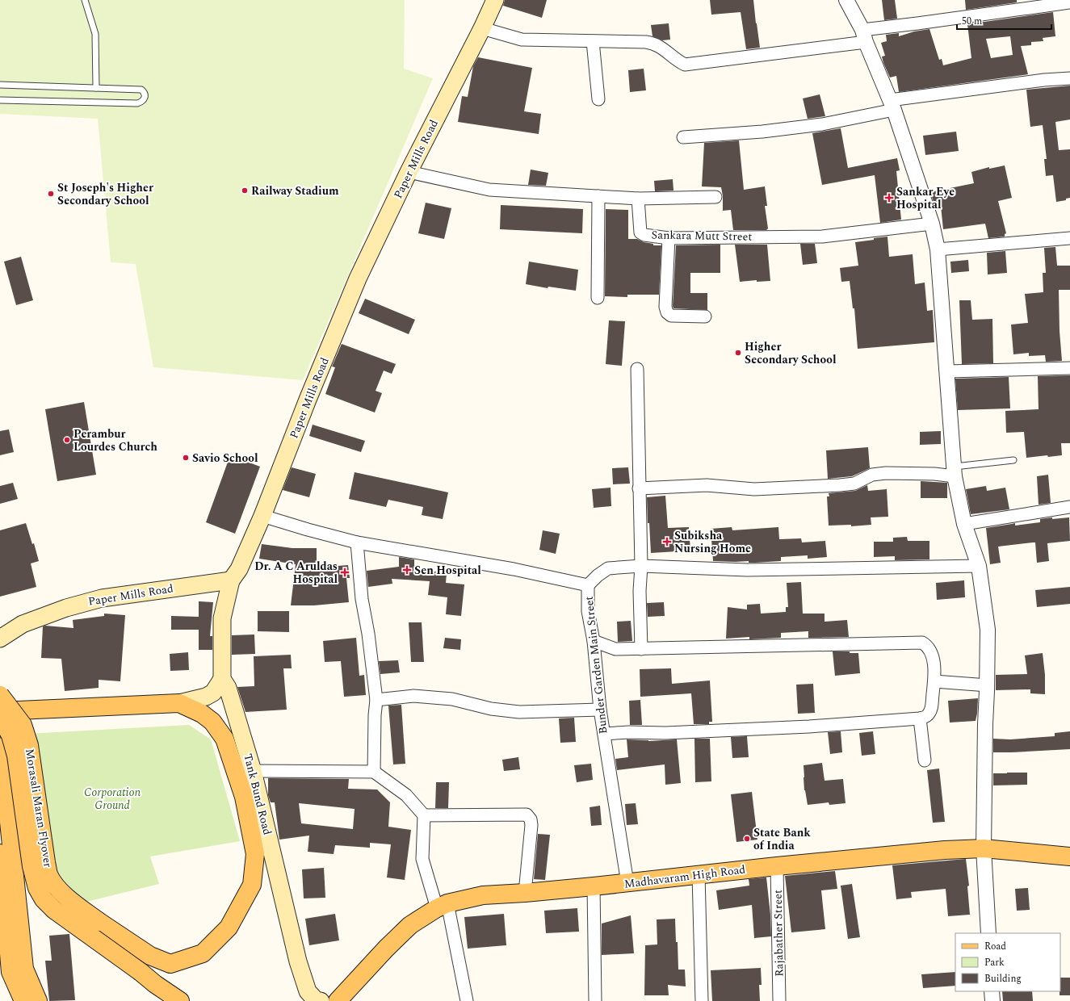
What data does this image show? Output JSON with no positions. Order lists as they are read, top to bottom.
{
  "streets": {
    "main road": [
      "Paper Mills Road",
      "Tank Bund Road",
      "Morasali Maran Flyover",
      "Madhavaram High Road"
    ],
    "street": ["Sankara Mutt Street", "Bunder Garden Main Street", "Rajabather Street"]
  },
  "crossings": [
    ["Paper Mills Road", "Bunder Garden Main Street"],
    ["Paper Mills Road", "Tank Bund Road"],
    ["Bunder Garden Main Street", "Madhavaram High Road"],
    ["Madhavaram High Road", "Rajabather Street"]
  ],
  "parks": ["Corporation Ground"],
  "places": {
    "other": [
      "Railway Stadium",
      "St Joseph's Higher Secondary School",
      "Higher Secondary School",
      "Perambur Lourdes Church",
      "Savio School",
      "State Bank of India"
    ],
    "health": [
      "Sankar Eye Hospital",
      "Subiksha Nursing Home",
      "Sen Hospital",
      "Dr. A C Aruldas Hospital"
    ]
  },
  "legend": ["Road", "Park", "Building"],
  "scale_bar": "50 m"
}
